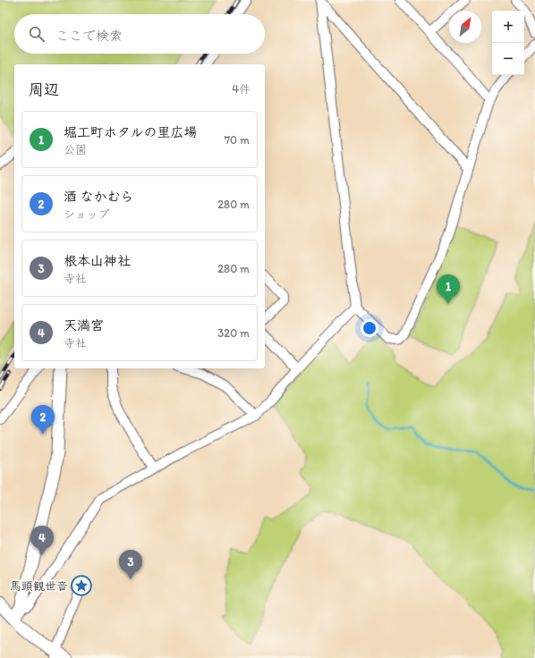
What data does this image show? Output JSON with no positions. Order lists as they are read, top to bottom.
{
  "places": {
    "place": ["馬頭観世音"]
  },
  "north": "top right",
  "page": {
    "map_buttons": ["+", "−"],
    "search": "ここで検索",
    "heading": ["周辺", "4件"],
    "list": [
      {
        "mark": "1",
        "name": "堀工町ホタルの里広場",
        "note": "公園",
        "value": "70 m"
      },
      {
        "mark": "2",
        "name": "酒 なかむら",
        "note": "ショップ",
        "value": "280 m"
      },
      {
        "mark": "3",
        "name": "根本山神社",
        "note": "寺社",
        "value": "280 m"
      },
      {
        "mark": "4",
        "name": "天満宮",
        "note": "寺社",
        "value": "320 m"
      }
    ],
    "pins": [
      "1",
      "2",
      "4",
      "3"
    ]
  }
}
